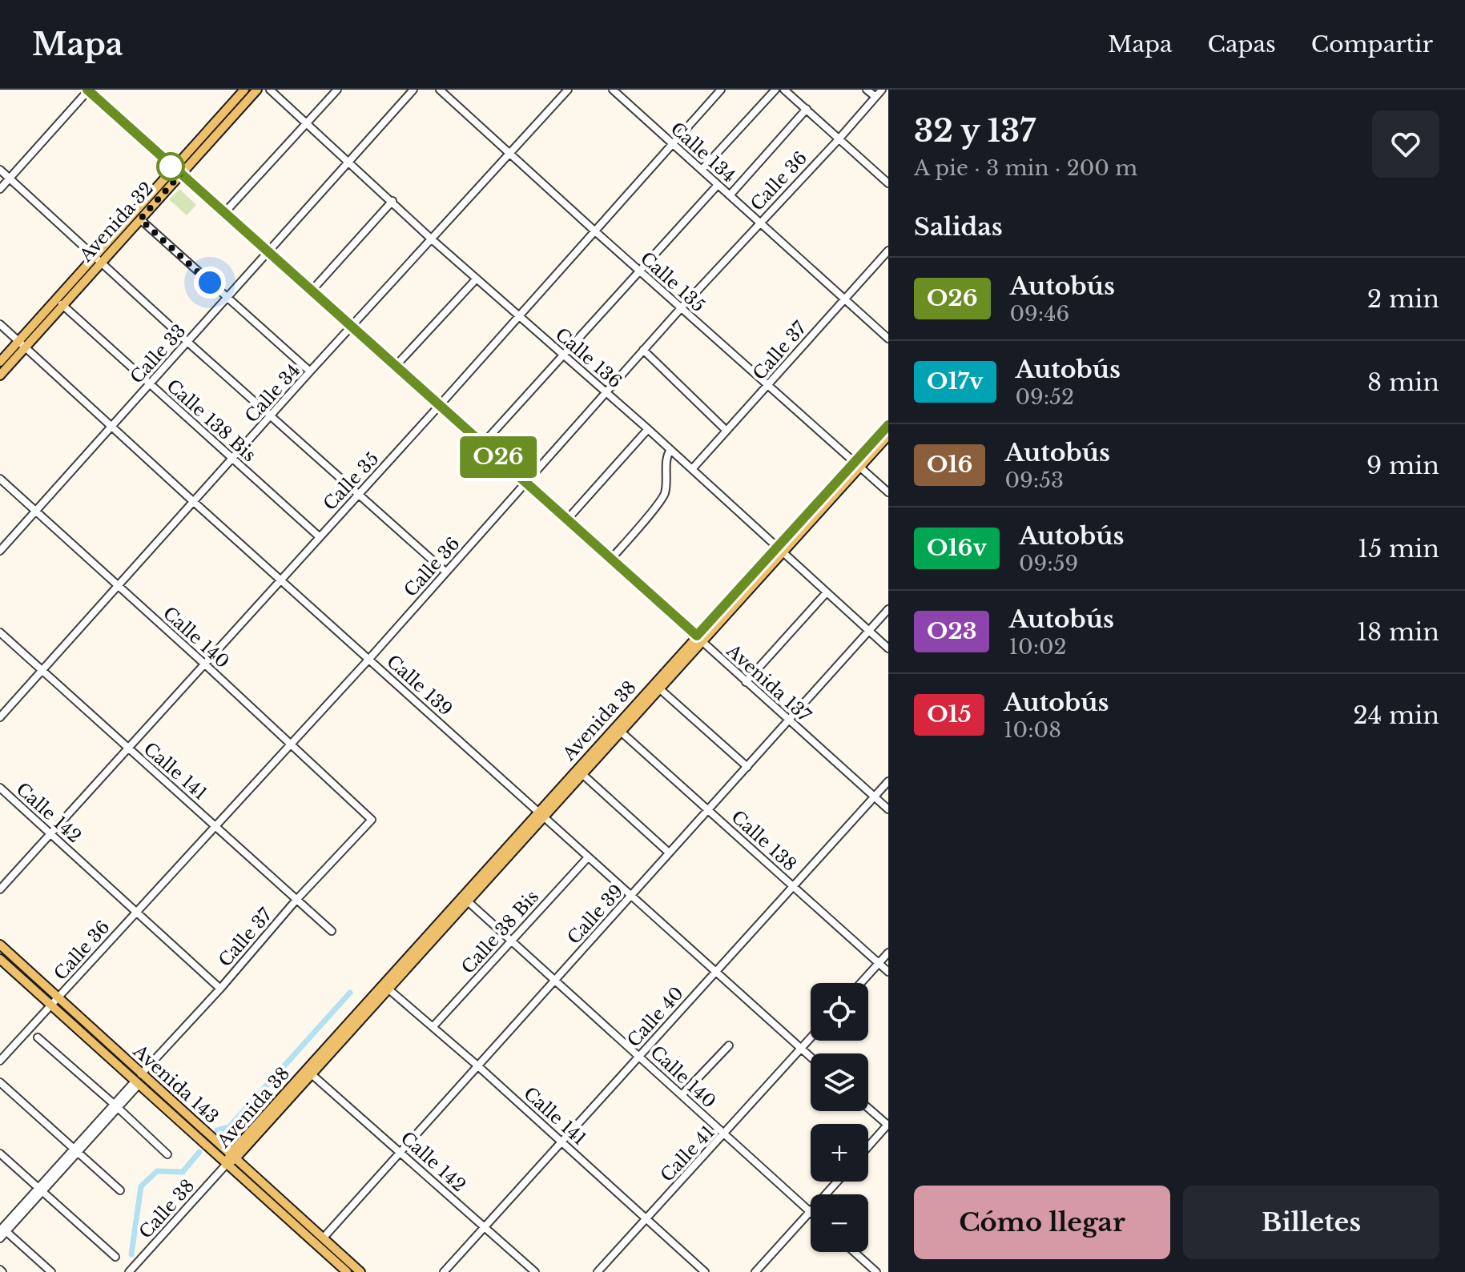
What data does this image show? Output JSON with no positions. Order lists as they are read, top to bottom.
{
  "streets": {
    "main road": ["Avenida 32", "Avenida 38", "Avenida 143"],
    "street": [
      "Calle 134",
      "Calle 36",
      "Calle 135",
      "Calle 37",
      "Calle 33",
      "Calle 136",
      "Calle 34",
      "Calle 138 Bis",
      "Calle 35",
      "Calle 140",
      "Avenida 137",
      "Calle 139",
      "Calle 141",
      "Calle 142",
      "Calle 138",
      "Calle 39",
      "Calle 38 Bis",
      "Calle 40",
      "Calle 41",
      "Calle 38"
    ]
  },
  "crossings": [
    ["Calle 134", "Calle 36"],
    ["Calle 134", "Calle 37"],
    ["Calle 134", "Calle 35"],
    ["Calle 36", "Calle 135"],
    ["Calle 36", "Calle 136"],
    ["Calle 36", "Calle 140"],
    ["Calle 36", "Avenida 137"],
    ["Calle 36", "Calle 139"],
    ["Calle 36", "Calle 141"],
    ["Calle 36", "Calle 142"],
    ["Calle 36", "Avenida 143"],
    ["Avenida 32", "Calle 138 Bis"],
    ["Avenida 32", "Avenida 137"],
    ["Avenida 32", "Calle 139"],
    ["Calle 135", "Calle 37"],
    ["Calle 135", "Calle 34"],
    ["Calle 135", "Calle 35"],
    ["Calle 135", "Avenida 38"],
    ["Calle 37", "Calle 136"],
    ["Calle 37", "Calle 140"],
    ["Calle 37", "Calle 141"],
    ["Calle 37", "Calle 142"],
    ["Calle 37", "Avenida 143"],
    ["Calle 33", "Calle 136"],
    ["Calle 33", "Calle 138 Bis"],
    ["Calle 33", "Calle 140"],
    ["Calle 33", "Avenida 137"],
    ["Calle 33", "Calle 139"],
    ["Calle 136", "Calle 34"],
    ["Calle 136", "Calle 35"],
    ["Calle 136", "Avenida 38"],
    ["Calle 136", "Calle 39"],
    ["Calle 34", "Calle 138 Bis"],
    ["Calle 34", "Calle 140"],
    ["Calle 34", "Avenida 137"],
    ["Calle 34", "Calle 139"],
    ["Calle 34", "Calle 141"],
    ["Calle 138 Bis", "Calle 35"],
    ["Calle 35", "Calle 140"],
    ["Calle 35", "Avenida 137"],
    ["Calle 35", "Calle 139"],
    ["Calle 35", "Calle 141"],
    ["Calle 35", "Calle 142"],
    ["Calle 140", "Avenida 38"],
    ["Calle 140", "Calle 39"],
    ["Calle 140", "Calle 38 Bis"],
    ["Calle 140", "Calle 40"],
    ["Calle 140", "Calle 41"],
    ["Avenida 137", "Avenida 38"],
    ["Avenida 137", "Calle 39"],
    ["Avenida 137", "Calle 40"],
    ["Calle 139", "Avenida 38"],
    ["Calle 139", "Calle 39"],
    ["Calle 139", "Calle 38 Bis"],
    ["Calle 139", "Calle 40"],
    ["Calle 139", "Calle 41"],
    ["Avenida 38", "Calle 141"],
    ["Avenida 38", "Calle 142"],
    ["Avenida 38", "Calle 138"],
    ["Avenida 38", "Avenida 143"],
    ["Avenida 38", "Calle 38"],
    ["Calle 141", "Calle 39"],
    ["Calle 141", "Calle 38 Bis"],
    ["Calle 141", "Calle 40"],
    ["Calle 141", "Calle 41"],
    ["Calle 142", "Calle 39"],
    ["Calle 142", "Calle 40"],
    ["Calle 138", "Calle 39"],
    ["Calle 138", "Calle 40"],
    ["Calle 39", "Avenida 143"],
    ["Avenida 143", "Calle 38"]
  ],
  "lines": ["bus line O26"],
  "page": {
    "header": "Mapa",
    "nav": ["Mapa", "Capas", "Compartir"],
    "on_map": "O26",
    "heading": [
      ["32 y 137", "A pie · 3 min · 200 m"],
      "Salidas"
    ],
    "list": [
      {
        "mark": "O26",
        "name": "Autobús",
        "note": "09:46",
        "value": "2 min"
      },
      {
        "mark": "O17v",
        "name": "Autobús",
        "note": "09:52",
        "value": "8 min"
      },
      {
        "mark": "O16",
        "name": "Autobús",
        "note": "09:53",
        "value": "9 min"
      },
      {
        "mark": "O16v",
        "name": "Autobús",
        "note": "09:59",
        "value": "15 min"
      },
      {
        "mark": "O23",
        "name": "Autobús",
        "note": "10:02",
        "value": "18 min"
      },
      {
        "mark": "O15",
        "name": "Autobús",
        "note": "10:08",
        "value": "24 min"
      }
    ],
    "map_buttons": ["+", "−"],
    "buttons": ["Cómo llegar", "Billetes"]
  }
}
